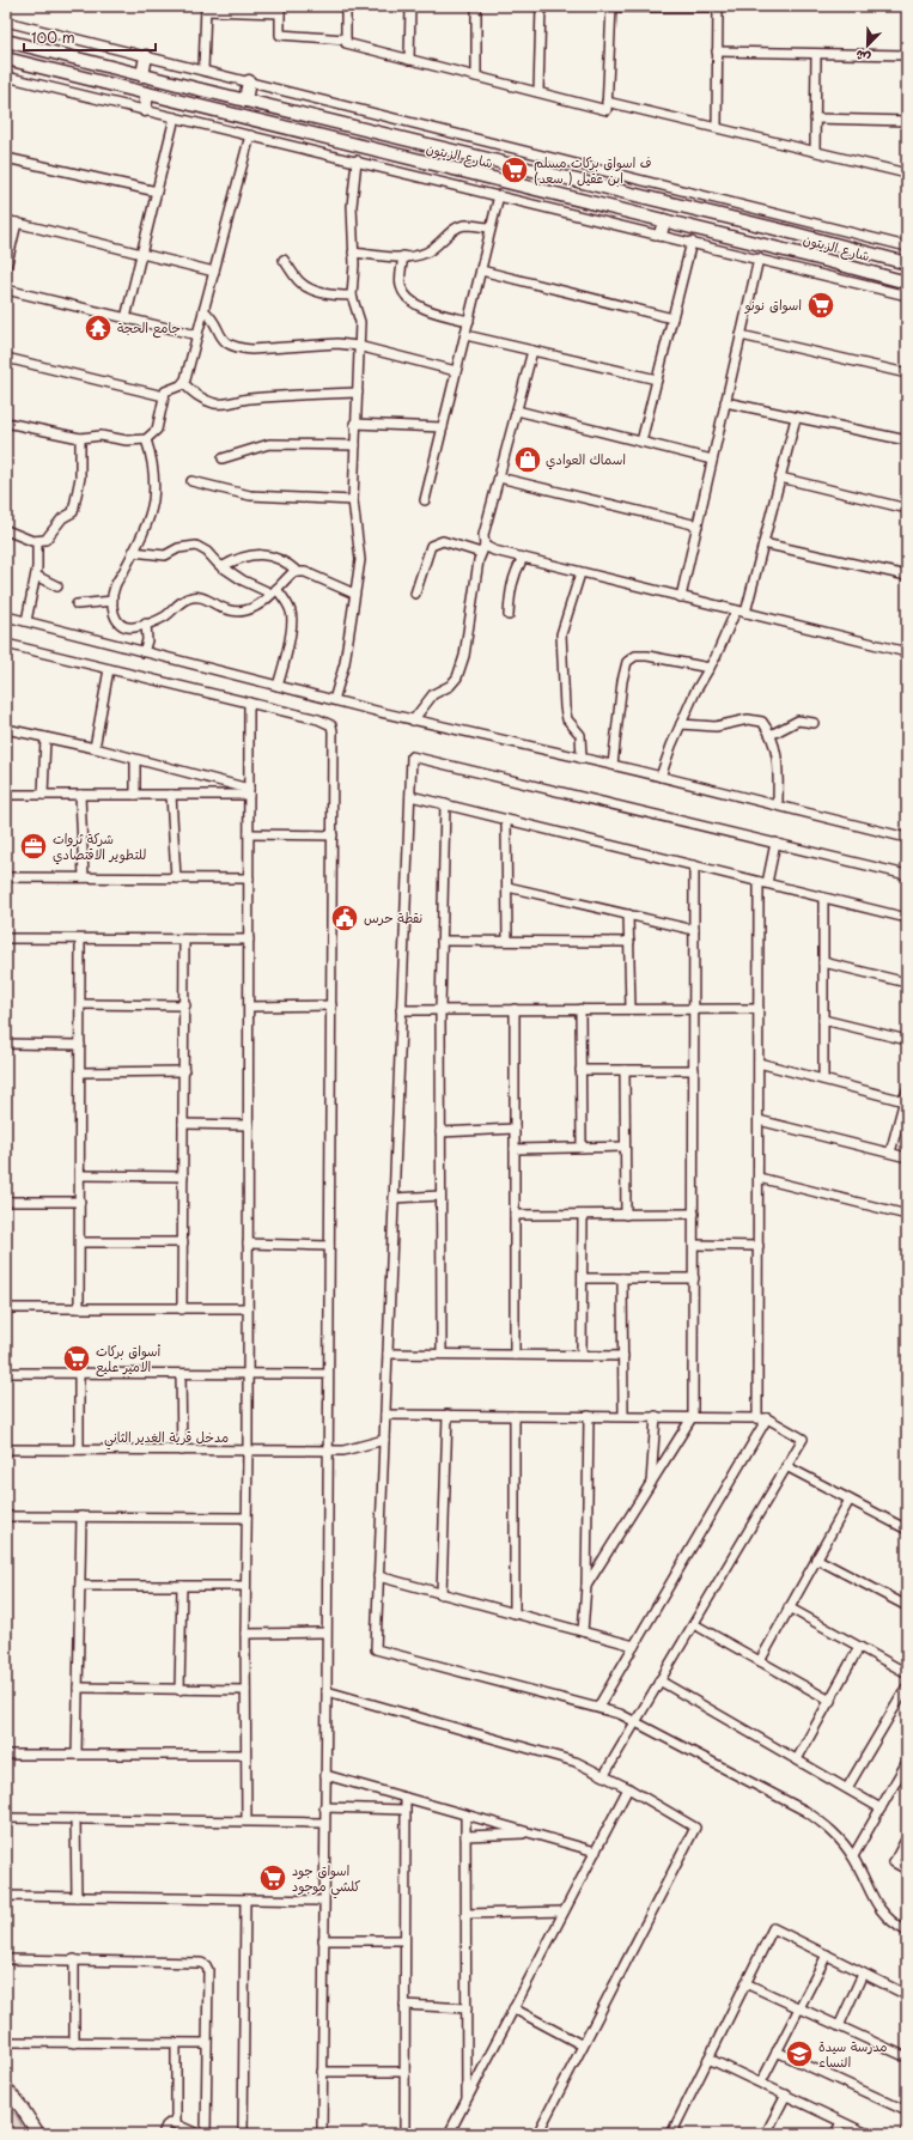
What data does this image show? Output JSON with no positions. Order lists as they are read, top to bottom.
{
  "streets": {
    "main road": ["شارع الزيتون"],
    "street": ["مدخل قرية الغدير الثاني"]
  },
  "places": {
    "supermarket": [
      "ف اسواق بركات مسلم ابن عقيل ( سعد)",
      "اسواق نونو",
      "أسواق بركات الامير عليع",
      "اسواق جود كلشي موجود"
    ],
    "temple": ["جامع الحجة"],
    "shop": ["اسماك العوادي"],
    "office": ["شركة ثروات للتطوير الاقتصادي"],
    "public building": ["نقطة حرس"],
    "school or university": ["مدرسة سيدة النساء"]
  },
  "scale_bar": "100 m",
  "north": "bottom left"
}
